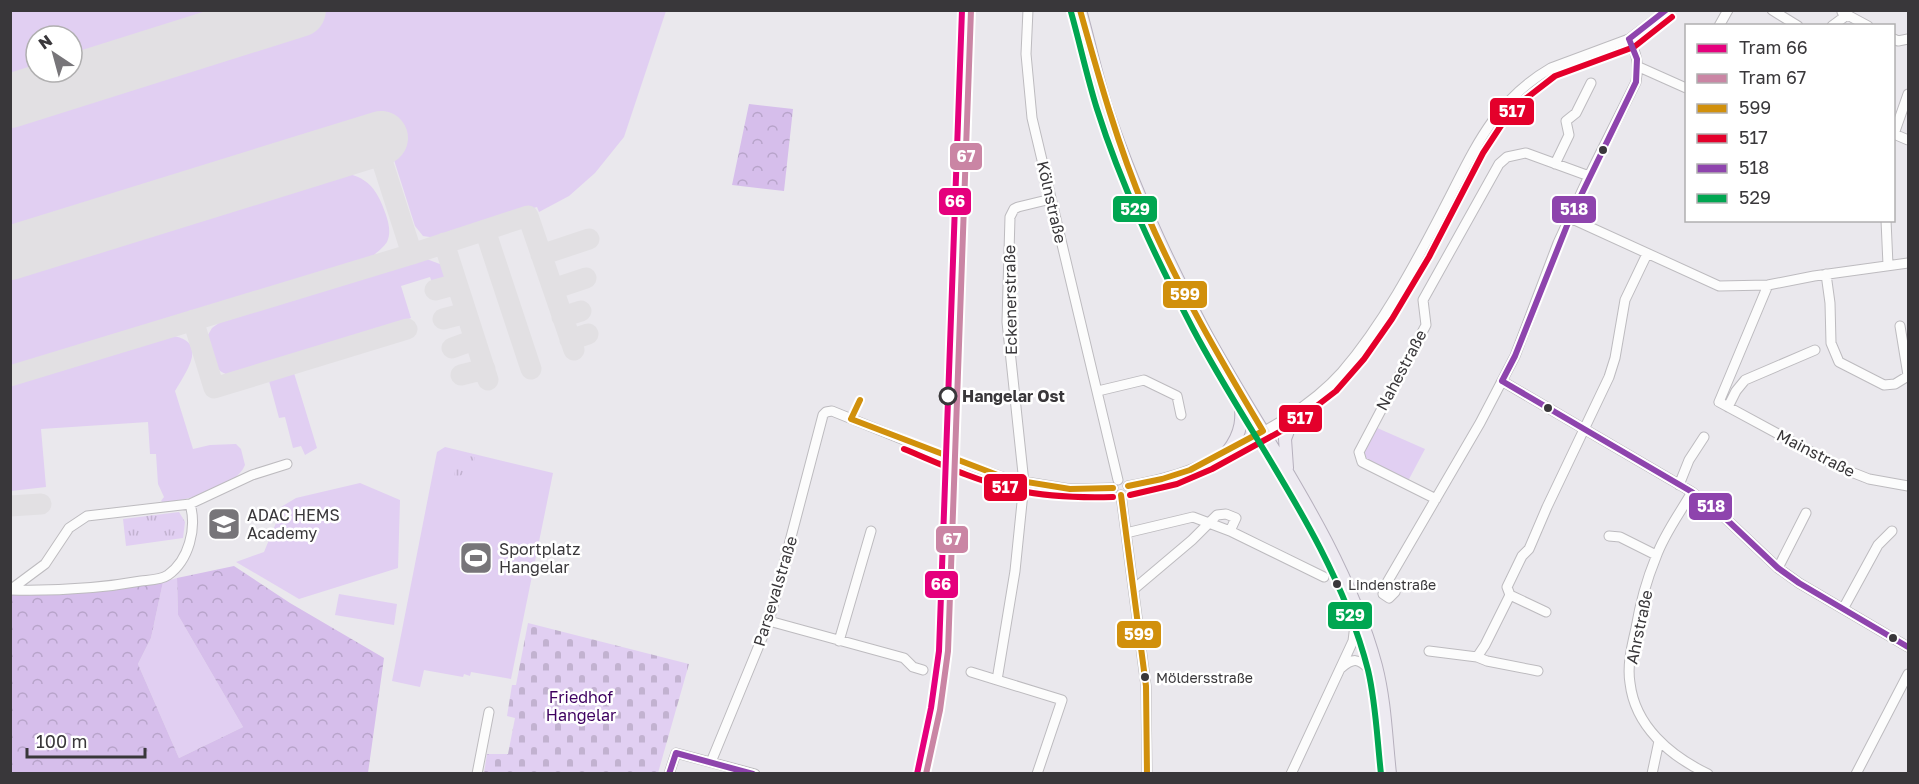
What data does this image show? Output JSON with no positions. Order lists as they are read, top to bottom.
{
  "streets": {
    "street": [
      "Kölnstraße",
      "Eckenerstraße",
      "Nahestraße",
      "Mainstraße",
      "Parsevalstraße",
      "Ahrstraße"
    ]
  },
  "crossings": [
    ["Kölnstraße", "Eckenerstraße"],
    ["Eckenerstraße", "Parsevalstraße"]
  ],
  "parks": ["Friedhof Hangelar"],
  "places": {
    "other": ["Hangelar Ost", "Lindenstraße", "Möldersstraße"],
    "school or university": ["ADAC HEMS Academy"],
    "sports": ["Sportplatz Hangelar"]
  },
  "lines": [
    "tram line 66",
    "tram line 67",
    "transit line 599",
    "transit line 518",
    "transit line 529",
    "transit line 517"
  ],
  "legend": [
    "Tram 66",
    "Tram 67",
    "599",
    "517",
    "518",
    "529"
  ],
  "scale_bar": "100 m",
  "north": "top left"
}
